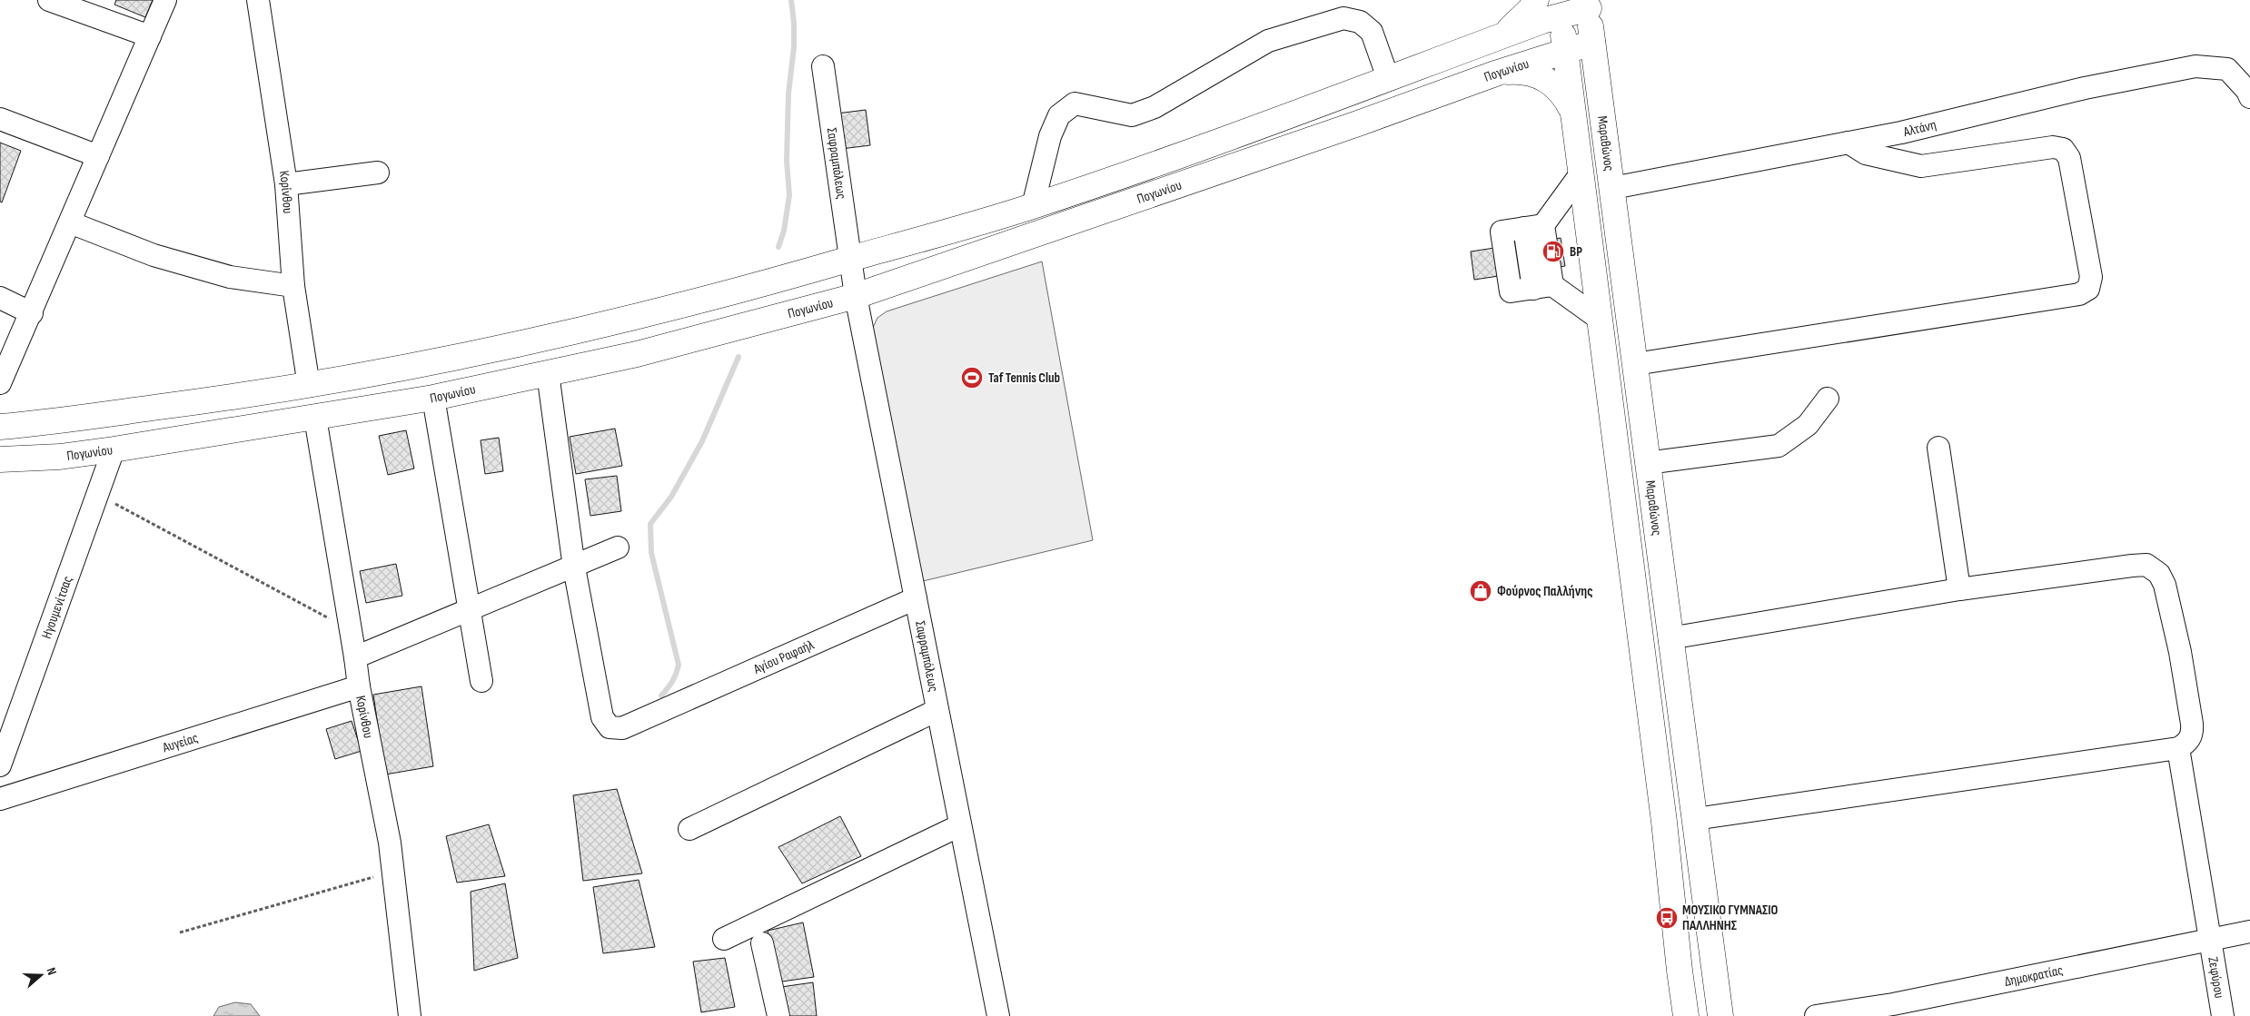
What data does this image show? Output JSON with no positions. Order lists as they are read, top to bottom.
{
  "streets": {
    "main road": ["Πογωνίου", "Μαραθώνος"],
    "street": [
      "Αλτάνη",
      "Σαφραμπόλεως",
      "Κορίνθου",
      "Ηγουμενίτσας",
      "Αγίου Ραφαήλ",
      "Αυγείας",
      "Δημοκρατίας",
      "Ζεφύρου"
    ]
  },
  "crossings": [
    ["Πογωνίου", "Μαραθώνος"],
    ["Πογωνίου", "Σαφραμπόλεως"],
    ["Πογωνίου", "Κορίνθου"],
    ["Πογωνίου", "Ηγουμενίτσας"],
    ["Αλτάνη", "Μαραθώνος"],
    ["Σαφραμπόλεως", "Αγίου Ραφαήλ"],
    ["Κορίνθου", "Αυγείας"],
    ["Δημοκρατίας", "Ζεφύρου"]
  ],
  "places": {
    "fuel station": ["BP"],
    "sports": ["Taf Tennis Club"],
    "shop": ["Φούρνος Παλλήνης"],
    "bus stop": ["ΜΟΥΣΙΚΟ ΓΥΜΝΑΣΙΟ ΠΑΛΛΗΝΗΣ"]
  },
  "north": "right"
}
